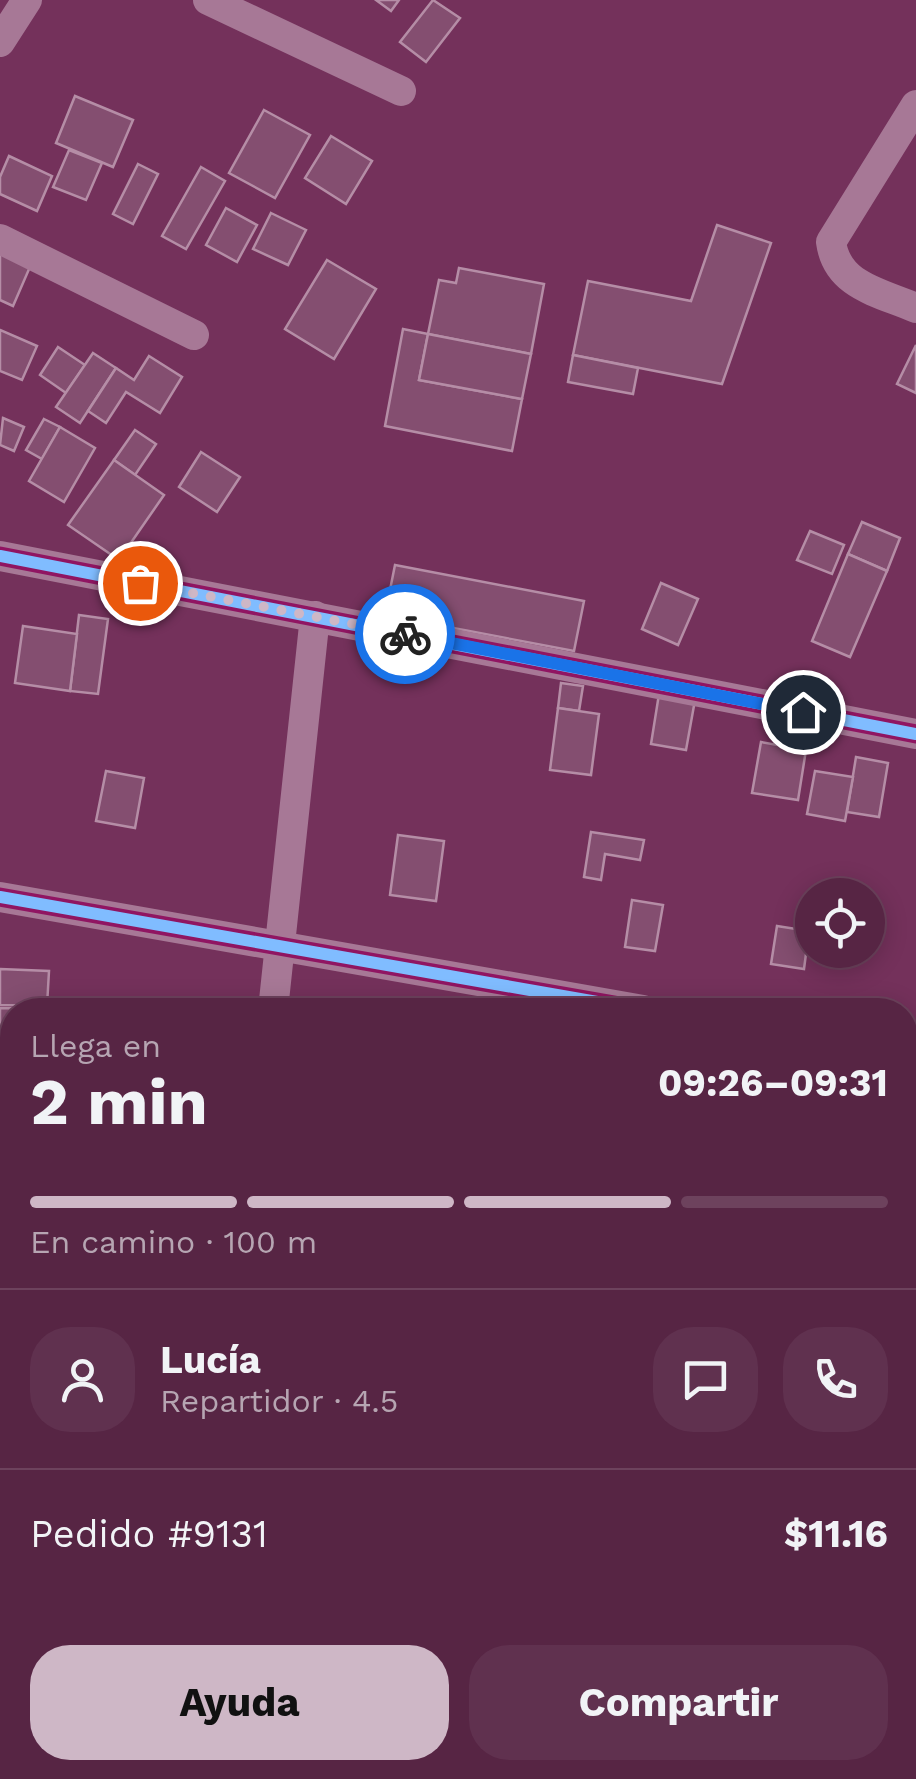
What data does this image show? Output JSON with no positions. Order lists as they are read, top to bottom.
{
  "page": {
    "heading": ["2 min", "Llega en", "09:26–09:31"],
    "panel": [
      "Lucía",
      "Repartidor · 4.5",
      "Pedido #9131",
      "$11.16"
    ],
    "bar": "En camino · 100 m",
    "buttons": ["Ayuda", "Compartir"]
  }
}
